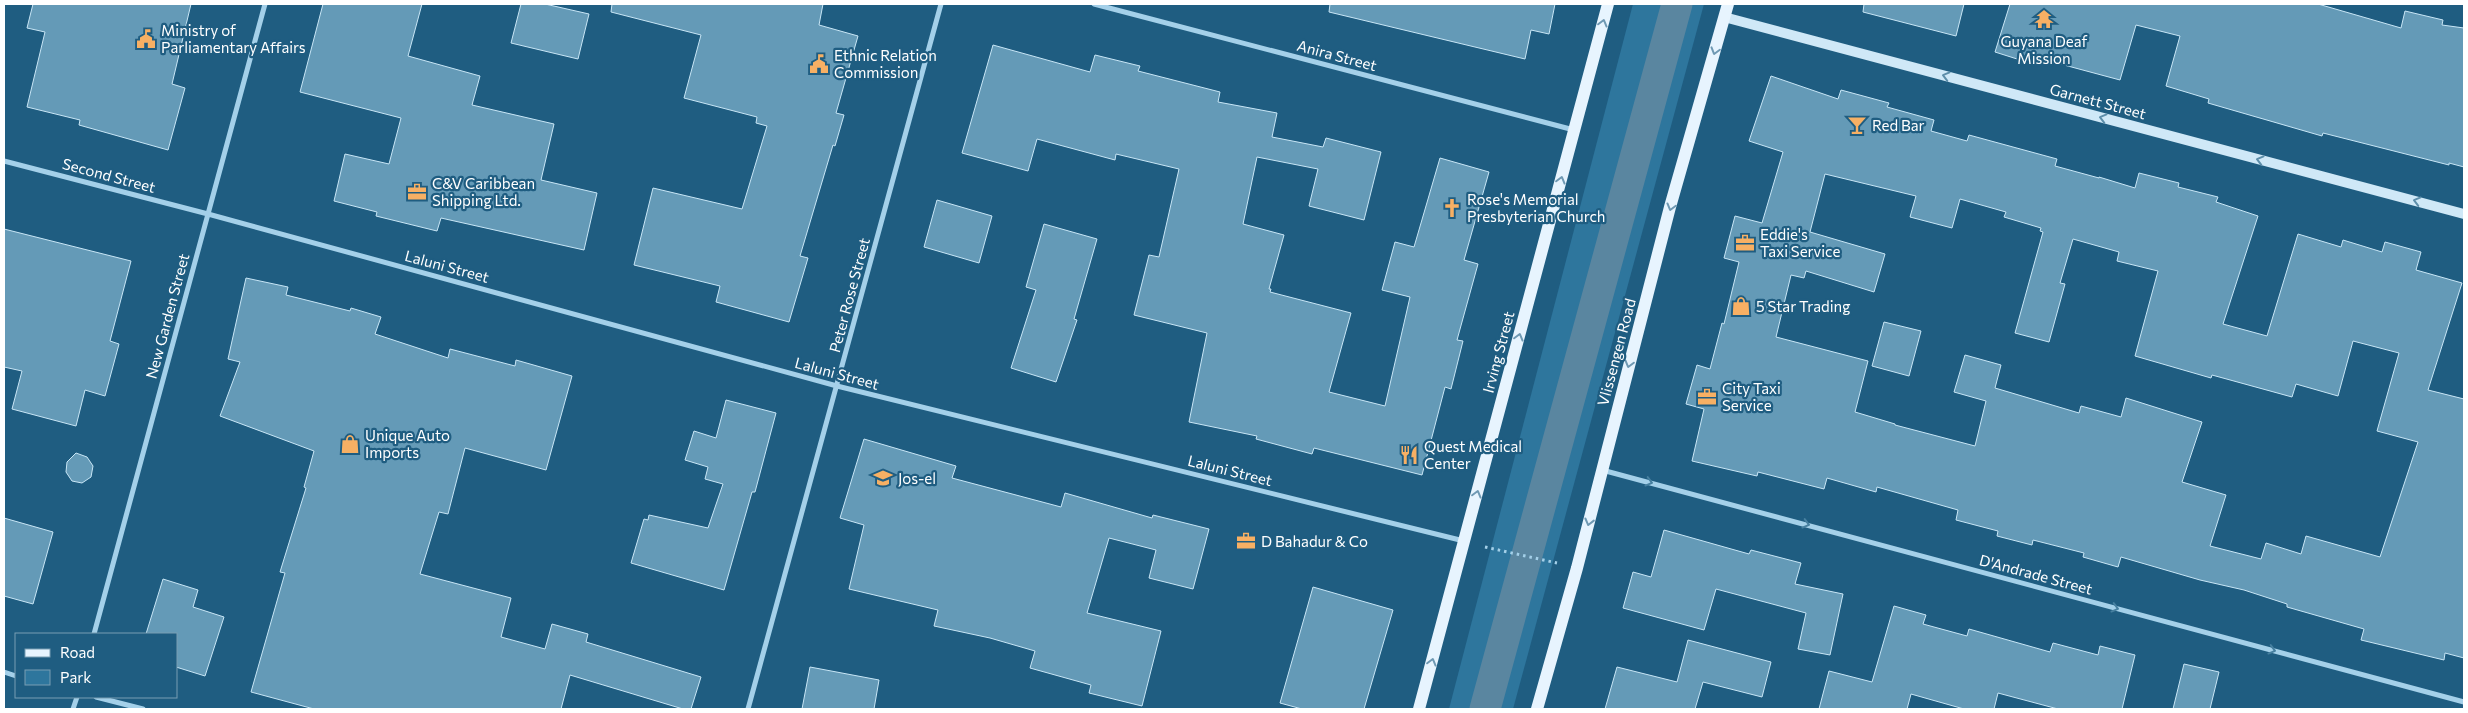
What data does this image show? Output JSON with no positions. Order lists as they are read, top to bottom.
{
  "streets": {
    "main road": ["Irving Street", "Vlissengen Road"],
    "street": [
      "Anira Street",
      "Garnett Street",
      "Second Street",
      "Laluni Street",
      "Peter Rose Street",
      "New Garden Street",
      "D'Andrade Street"
    ]
  },
  "crossings": [
    ["Anira Street", "Irving Street"],
    ["Garnett Street", "Vlissengen Road"],
    ["Second Street", "Laluni Street"],
    ["Second Street", "New Garden Street"],
    ["Laluni Street", "Peter Rose Street"],
    ["Laluni Street", "New Garden Street"],
    ["Laluni Street", "Irving Street"],
    ["Vlissengen Road", "D'Andrade Street"]
  ],
  "one_way": [
    "Garnett Street",
    "Irving Street",
    "Vlissengen Road",
    "D'Andrade Street"
  ],
  "places": {
    "temple": ["Guyana Deaf Mission"],
    "public building": ["Ministry of Parliamentary Affairs", "Ethnic Relation Commission"],
    "bar": ["Red Bar"],
    "office": [
      "C&V Caribbean Shipping Ltd.",
      "Eddie's Taxi Service",
      "City Taxi Service",
      "D Bahadur & Co"
    ],
    "church": ["Rose's Memorial Presbyterian Church"],
    "shop": ["5 Star Trading", "Unique Auto Imports"],
    "restaurant": ["Quest Medical Center"],
    "school or university": ["Jos-el"]
  },
  "legend": ["Road", "Park"]
}
